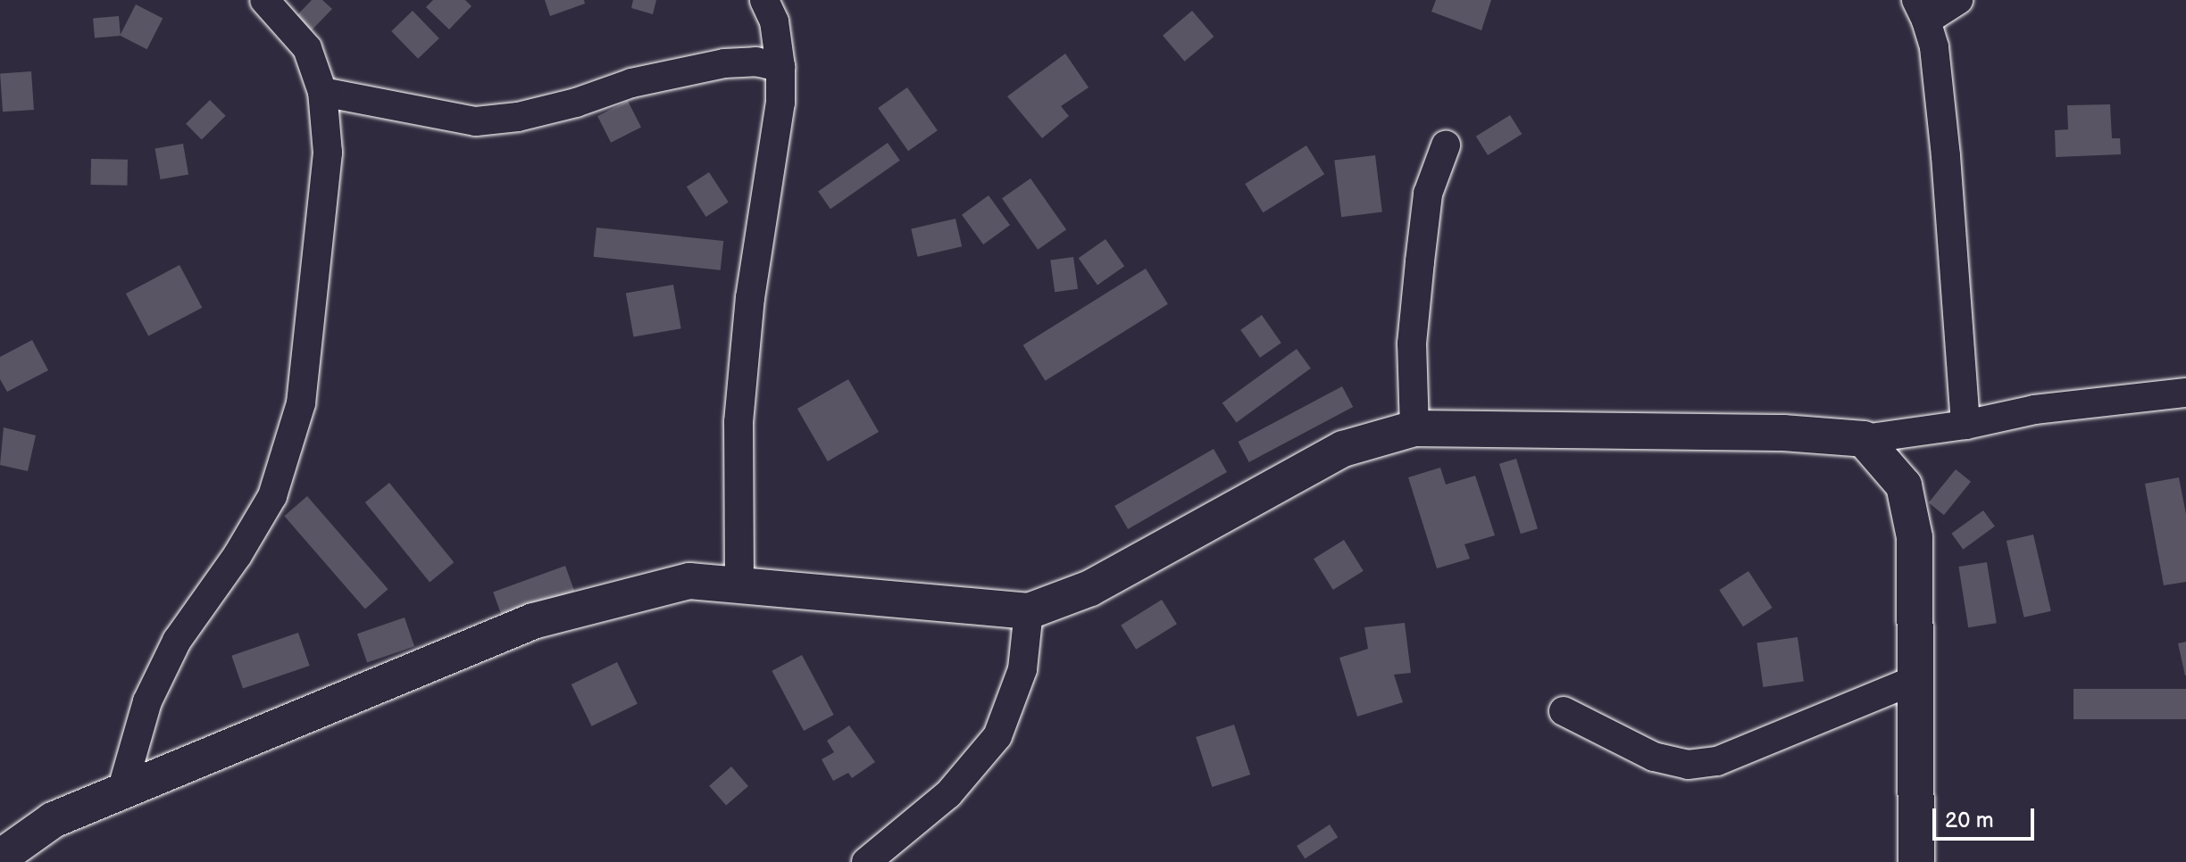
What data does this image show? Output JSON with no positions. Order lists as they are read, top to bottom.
{
  "scale_bar": "20 m"
}
